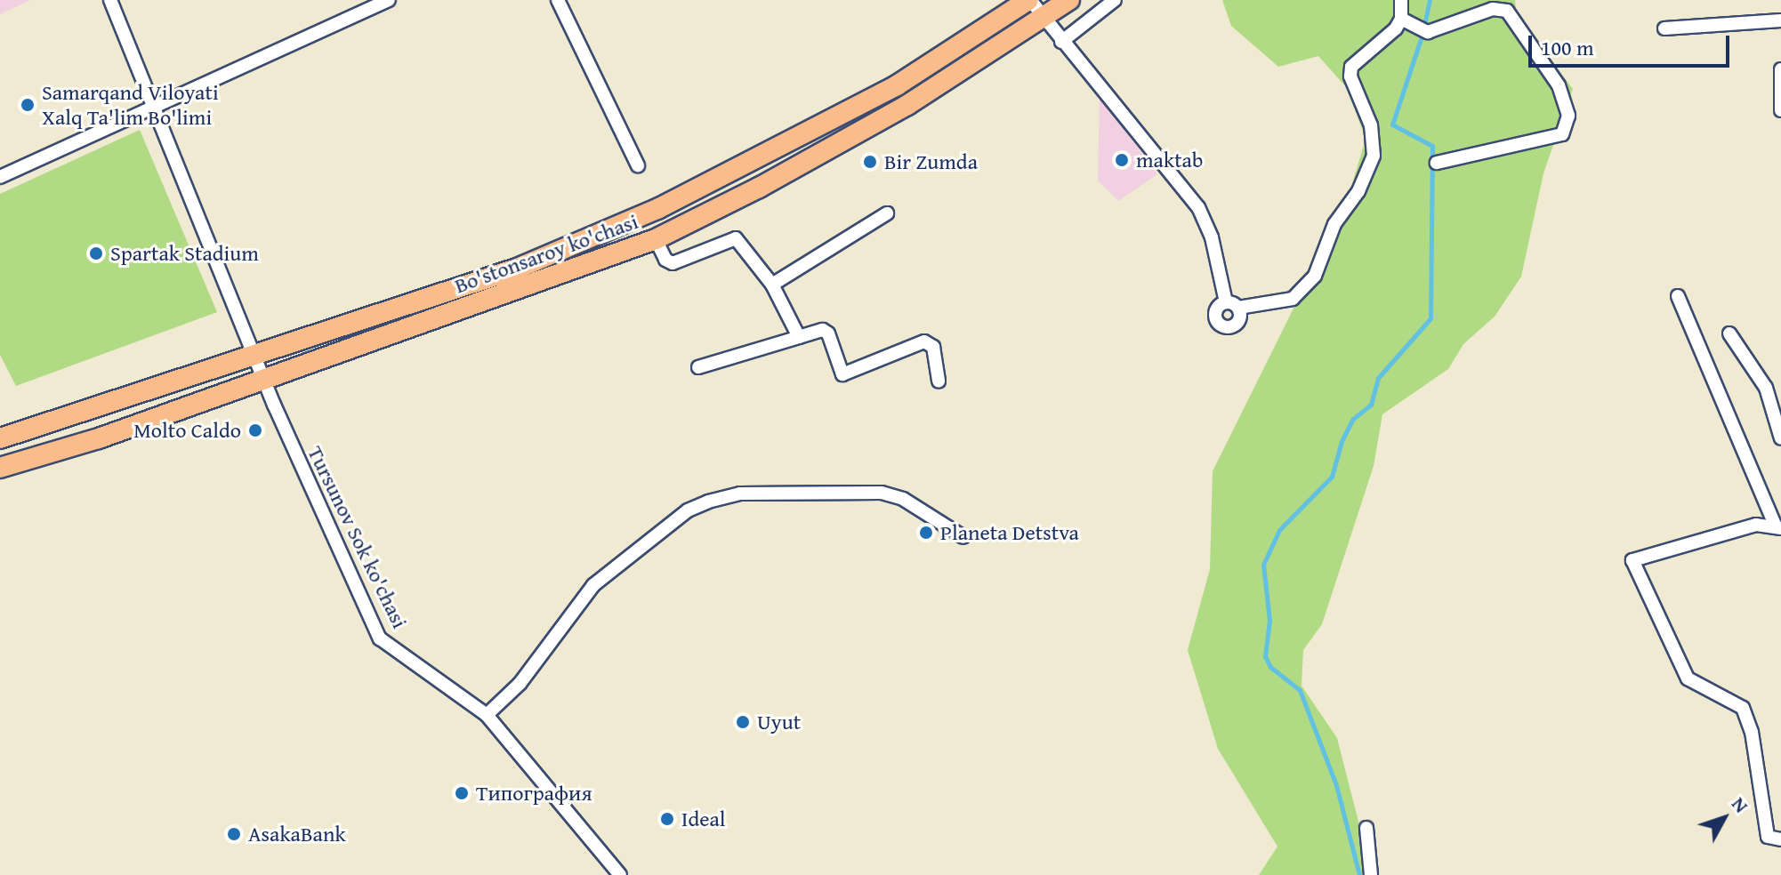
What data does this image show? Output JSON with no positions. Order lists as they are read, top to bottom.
{
  "streets": {
    "main road": ["Bo'stonsaroy ko'chasi"],
    "street": ["Tursunov Sok ko'chasi"]
  },
  "crossings": [
    ["Bo'stonsaroy ko'chasi", "Tursunov Sok ko'chasi"]
  ],
  "places": [
    "Samarqand Viloyati Xalq Ta'lim Bo'limi",
    "maktab",
    "Bir Zumda",
    "Spartak Stadium",
    "Molto Caldo",
    "Planeta Detstva",
    "Uyut",
    "Типография",
    "Ideal",
    "AsakaBank"
  ],
  "scale_bar": "100 m",
  "north": "top right"
}
